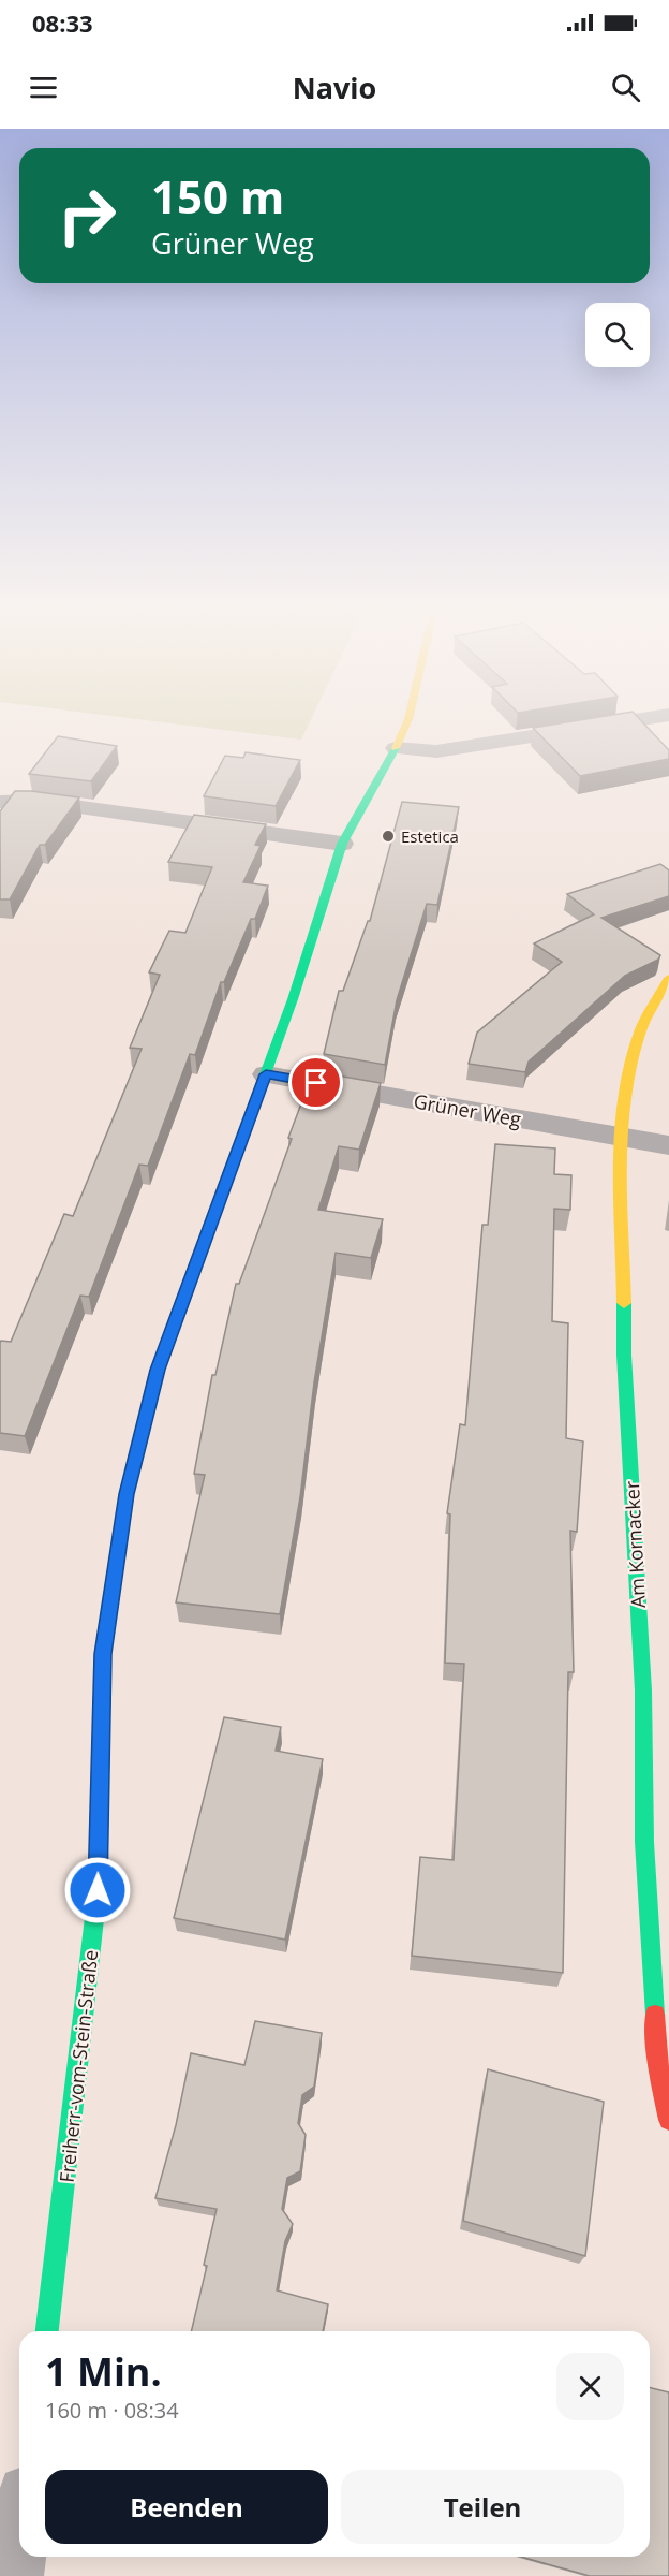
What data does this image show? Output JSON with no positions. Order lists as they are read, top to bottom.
{
  "streets": {
    "street": ["Grüner Weg", "Am Kornacker", "Freiherr-vom-Stein-Straße"]
  },
  "crossings": [
    ["Grüner Weg", "Am Kornacker"],
    ["Grüner Weg", "Freiherr-vom-Stein-Straße"]
  ],
  "places": ["Estetica"],
  "page": {
    "status": "08:33",
    "header": "Navio",
    "turn": ["150 m", "Grüner Weg"],
    "heading": ["1 Min.", "160 m · 08:34"],
    "buttons": ["Beenden", "Teilen"]
  }
}
